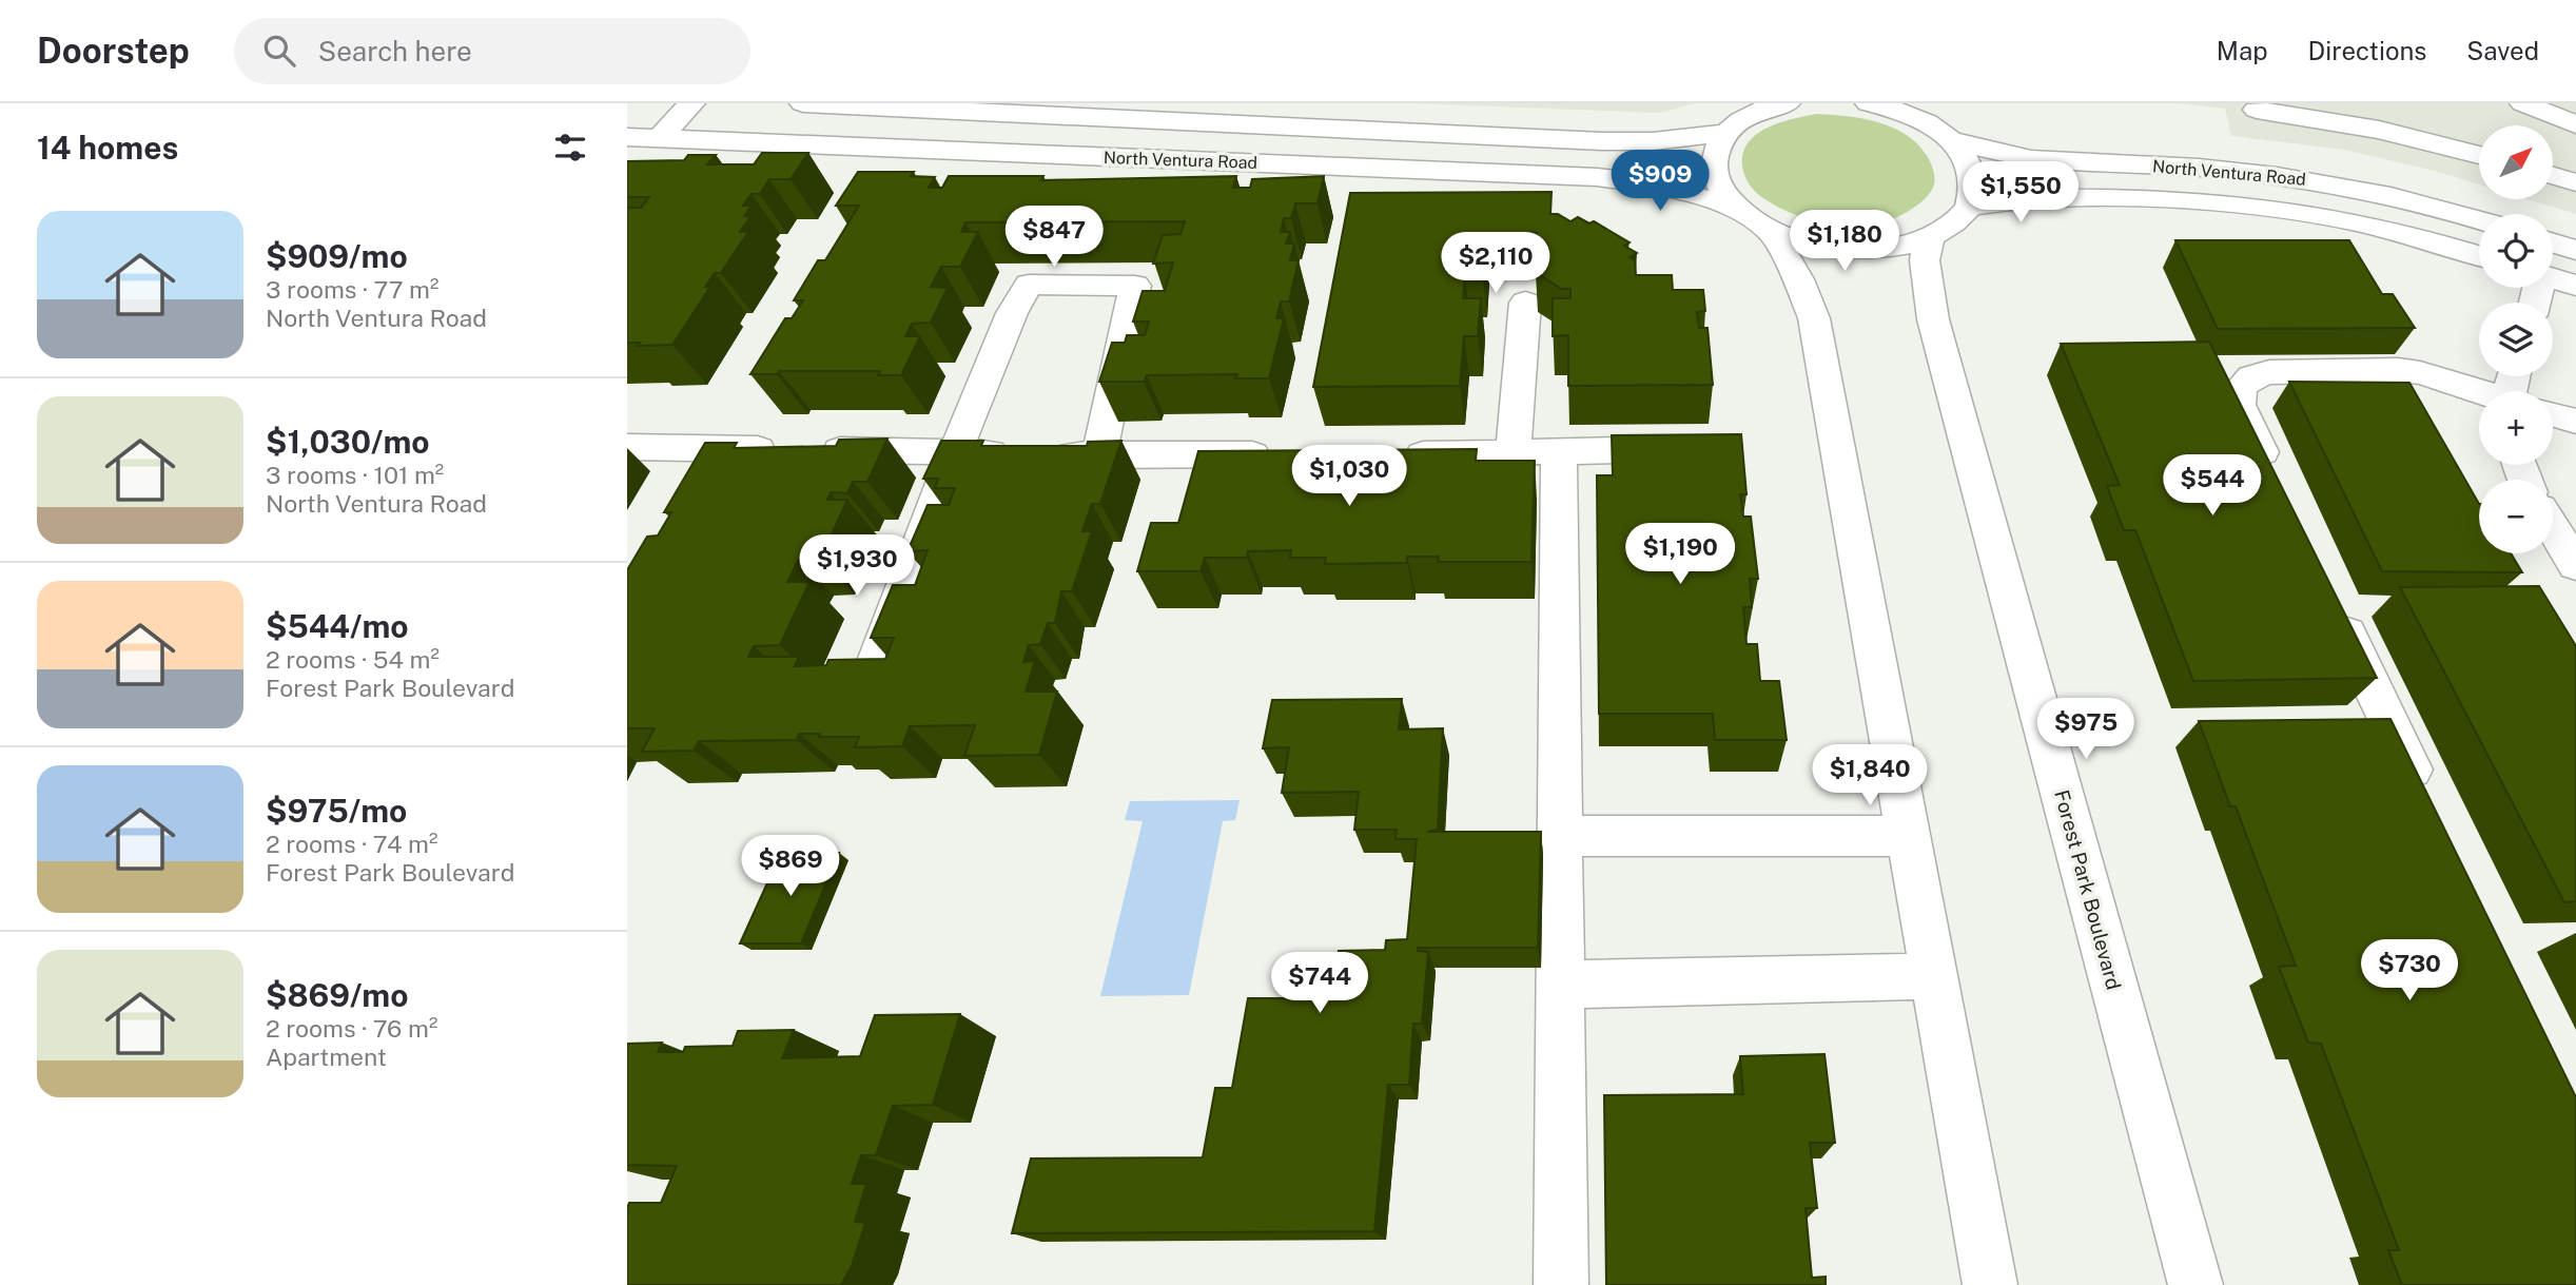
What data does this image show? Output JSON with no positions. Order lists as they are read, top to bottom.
{
  "streets": {
    "street": ["North Ventura Road", "Forest Park Boulevard"]
  },
  "north": "top right",
  "page": {
    "header": "Doorstep",
    "search": "Search here",
    "nav": ["Map", "Directions", "Saved"],
    "heading": "14 homes",
    "map_buttons": ["+", "−"],
    "price": [
      "$909",
      "$1,550",
      "$847",
      "$1,180",
      "$2,110",
      "$1,030",
      "$544",
      "$1,190",
      "$1,930",
      "$975",
      "$1,840",
      "$869",
      "$730",
      "$744"
    ],
    "list": [
      {
        "name": "$909/mo",
        "note": "3 rooms · 77 m² · North Ventura Road"
      },
      {
        "name": "$1,030/mo",
        "note": "3 rooms · 101 m² · North Ventura Road"
      },
      {
        "name": "$544/mo",
        "note": "2 rooms · 54 m² · Forest Park Boulevard"
      },
      {
        "name": "$975/mo",
        "note": "2 rooms · 74 m² · Forest Park Boulevard"
      },
      {
        "name": "$869/mo",
        "note": "2 rooms · 76 m² · Apartment"
      }
    ]
  }
}
